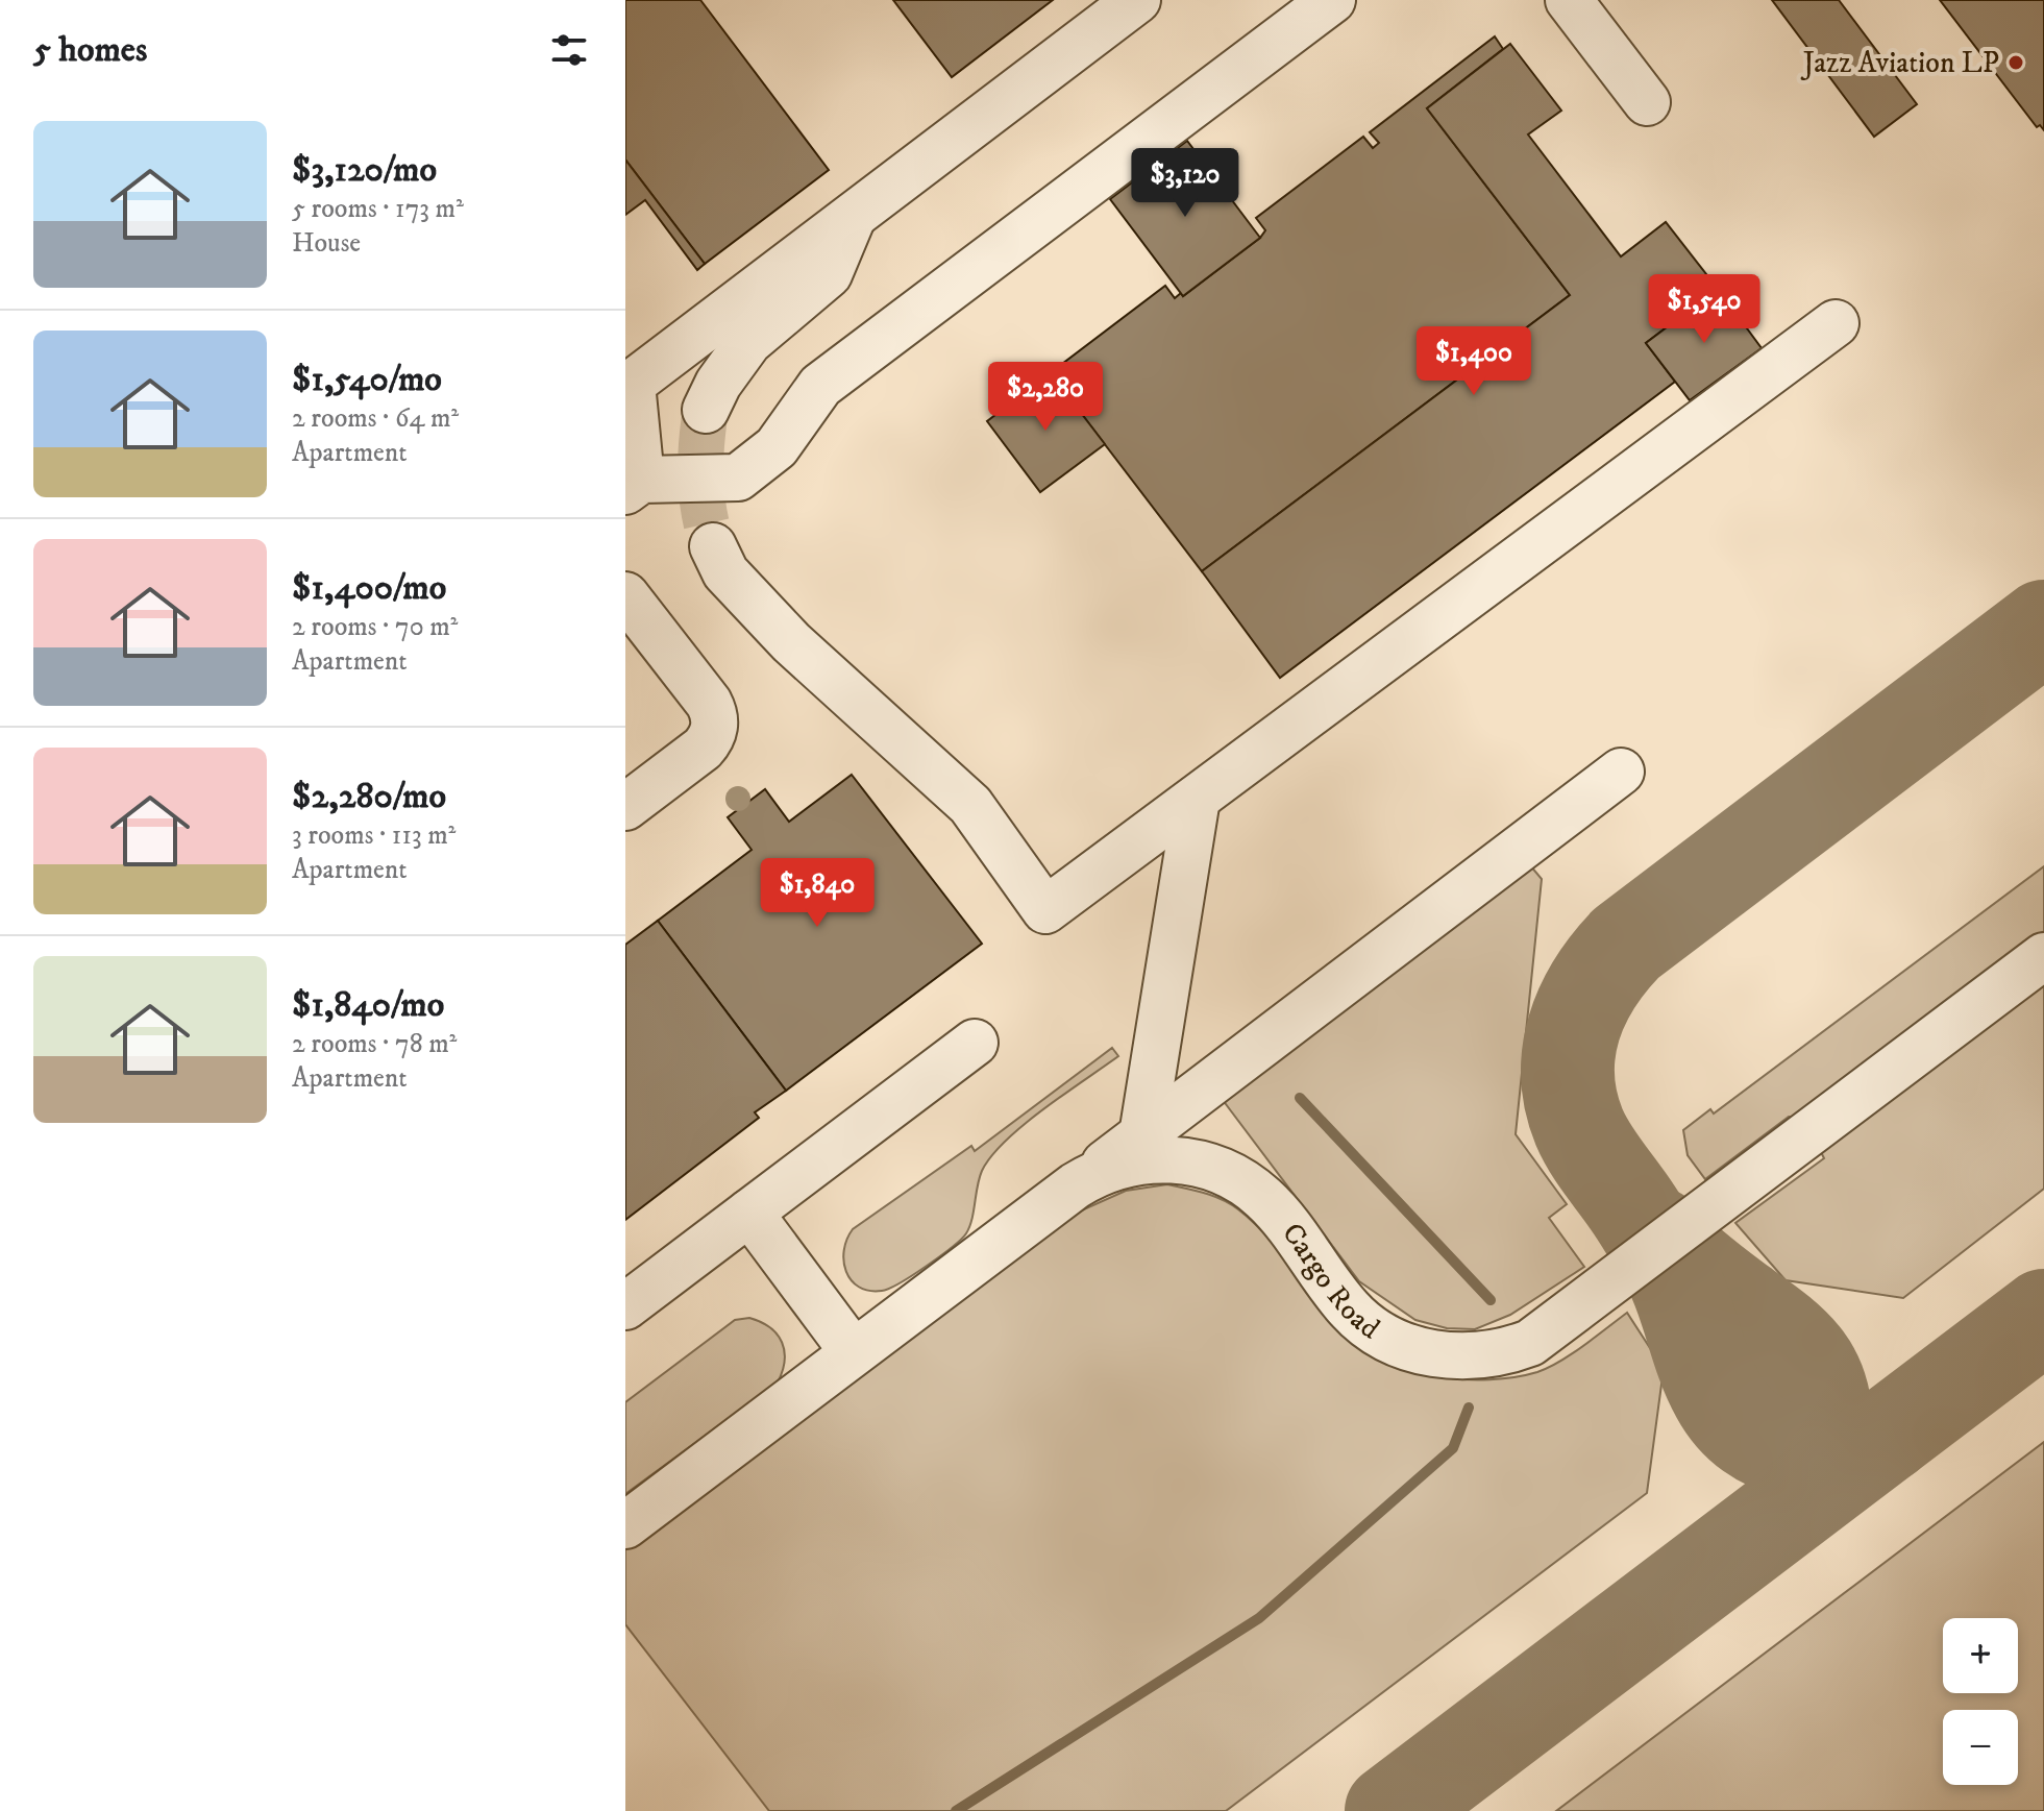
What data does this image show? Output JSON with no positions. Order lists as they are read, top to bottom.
{
  "streets": {
    "lane": ["Cargo Road"]
  },
  "places": ["Jazz Aviation LP"],
  "page": {
    "heading": "5 homes",
    "list": [
      {
        "name": "$3,120/mo",
        "note": "5 rooms · 173 m² · House"
      },
      {
        "name": "$1,540/mo",
        "note": "2 rooms · 64 m² · Apartment"
      },
      {
        "name": "$1,400/mo",
        "note": "2 rooms · 70 m² · Apartment"
      },
      {
        "name": "$2,280/mo",
        "note": "3 rooms · 113 m² · Apartment"
      },
      {
        "name": "$1,840/mo",
        "note": "2 rooms · 78 m² · Apartment"
      }
    ],
    "price": [
      "$3,120",
      "$1,540",
      "$1,400",
      "$2,280",
      "$1,840"
    ],
    "map_buttons": ["+", "−"]
  }
}
